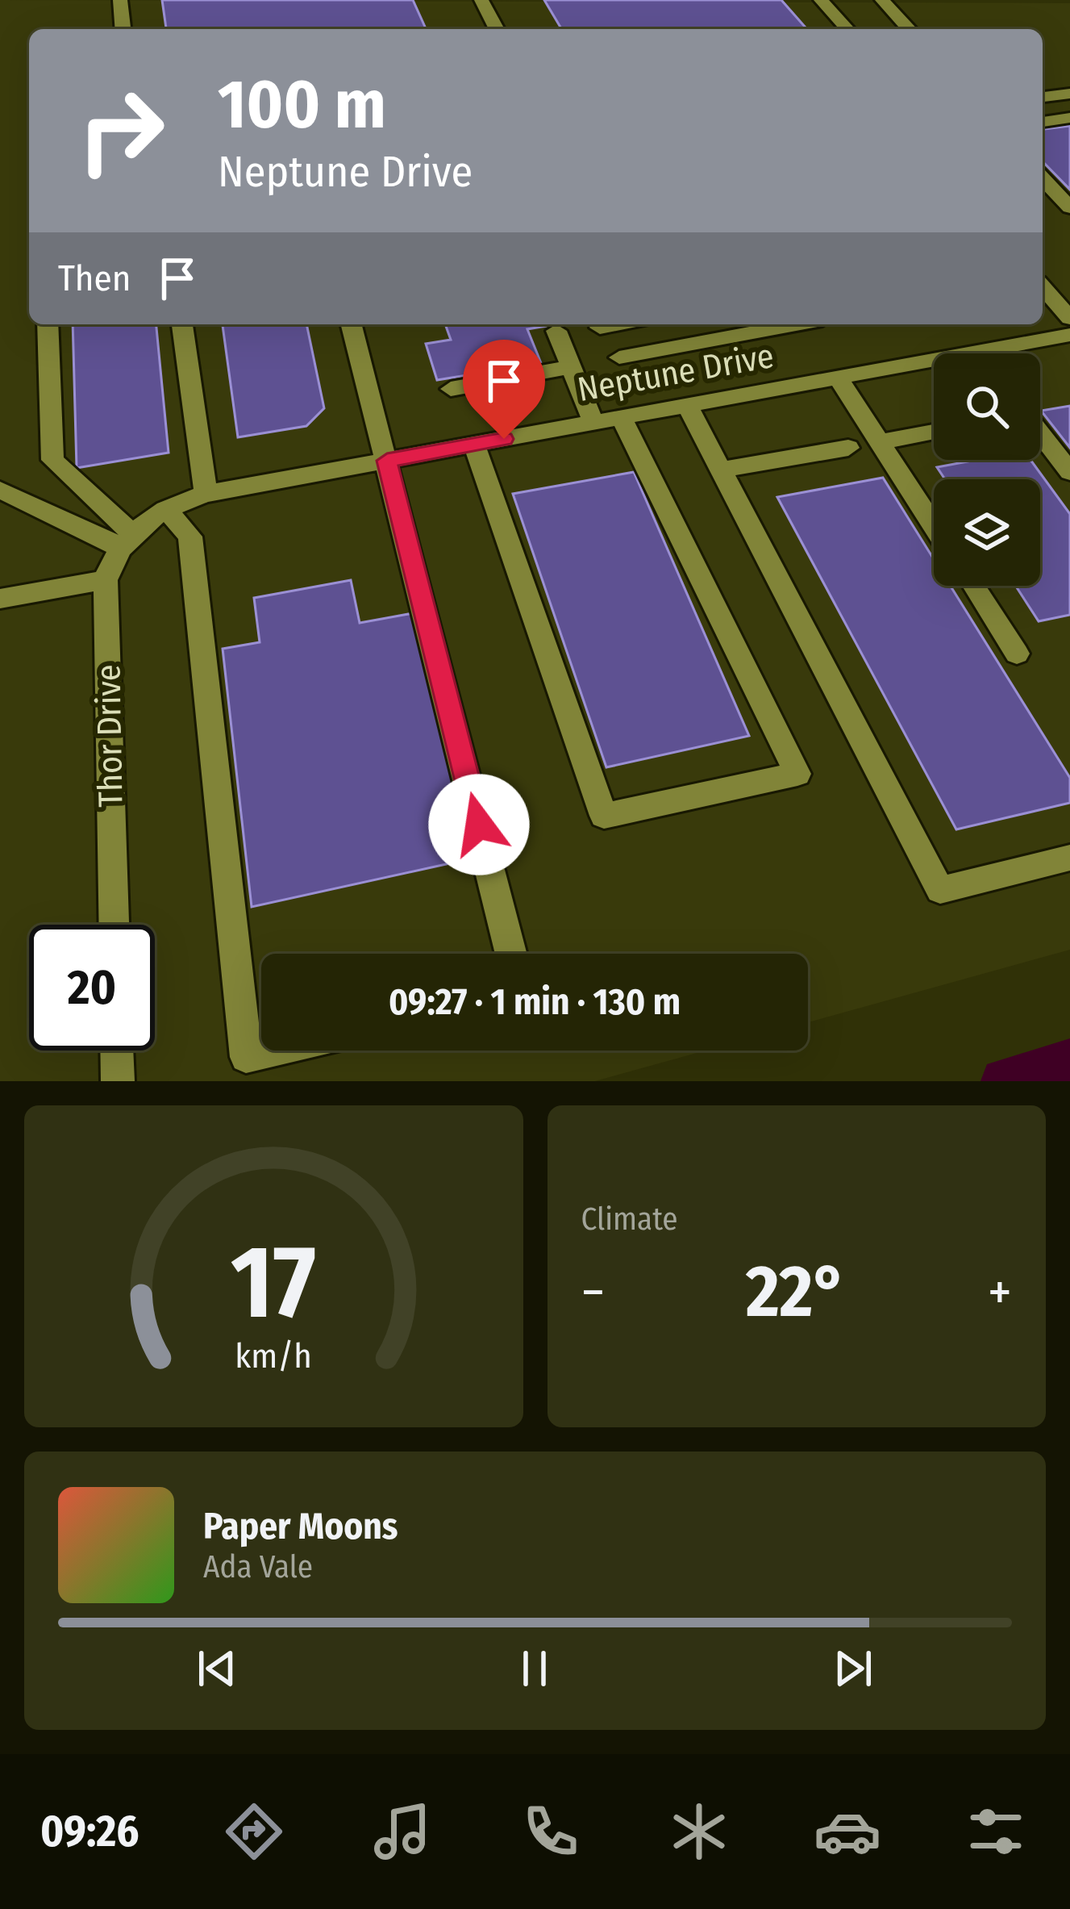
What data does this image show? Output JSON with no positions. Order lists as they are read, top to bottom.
{
  "streets": {
    "street": ["Neptune Drive", "Thor Drive"]
  },
  "crossings": [
    ["Neptune Drive", "Thor Drive"]
  ],
  "page": {
    "turn": ["100 m", "Neptune Drive"],
    "then": "Then",
    "limit": "20",
    "trip": "09:27 · 1 min · 130 m",
    "tile": "Climate",
    "heat": ["−", "22°", "+"],
    "song": ["Paper Moons", "Ada Vale"],
    "tabs": "09:26",
    "gauge": ["17", "km/h"]
  }
}
